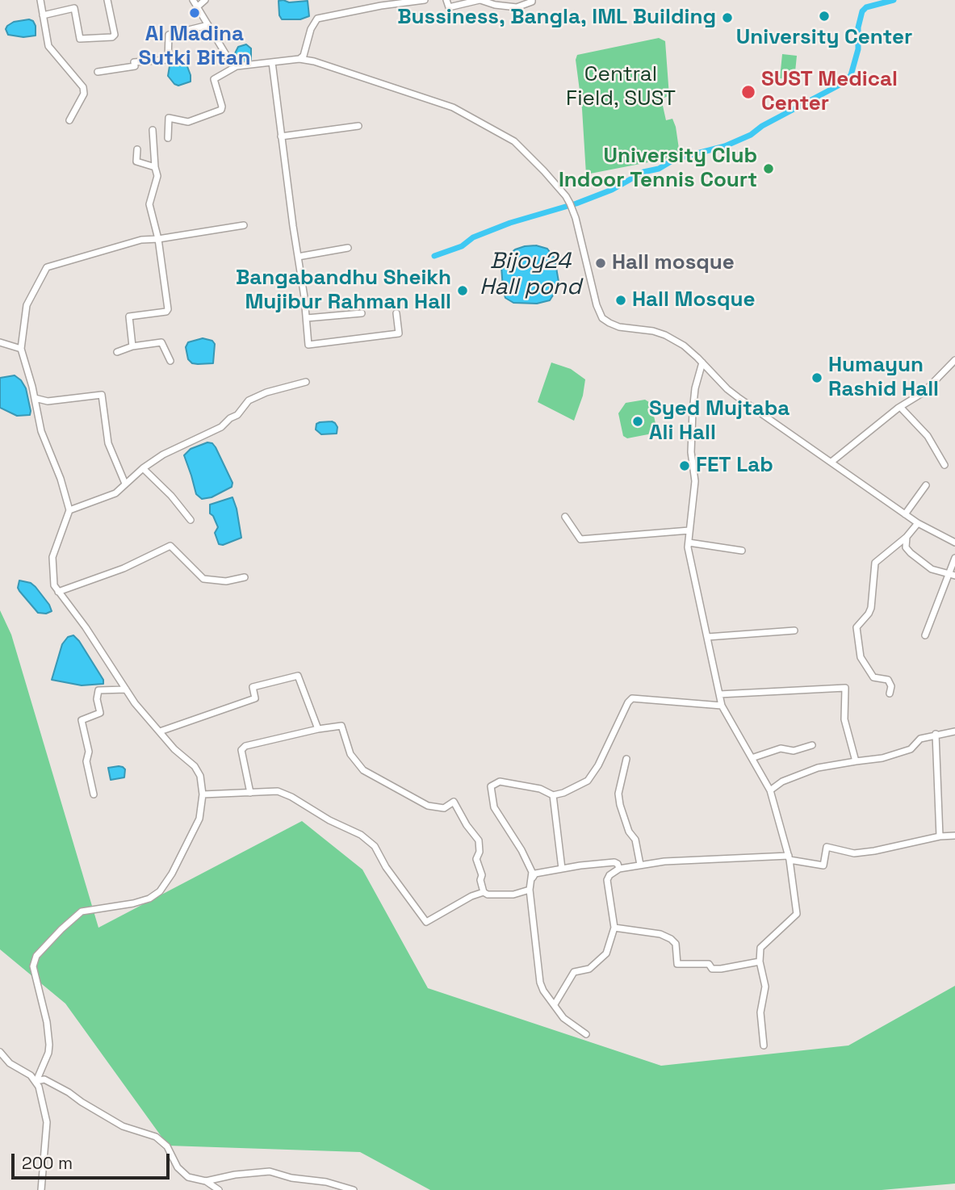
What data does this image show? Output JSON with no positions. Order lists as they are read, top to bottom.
{
  "water": ["Bijoy24 Hall pond"],
  "parks": ["Central Field, SUST"],
  "places": [
    "Al Madina Sutki Bitan",
    "University Center",
    "Bussiness, Bangla, IML Building",
    "SUST Medical Center",
    "University Club Indoor Tennis Court",
    "Hall mosque",
    "Bangabandhu Sheikh Mujibur Rahman Hall",
    "Hall Mosque",
    "Humayun Rashid Hall",
    "Syed Mujtaba Ali Hall",
    "FET Lab"
  ],
  "scale_bar": "200 m"
}
